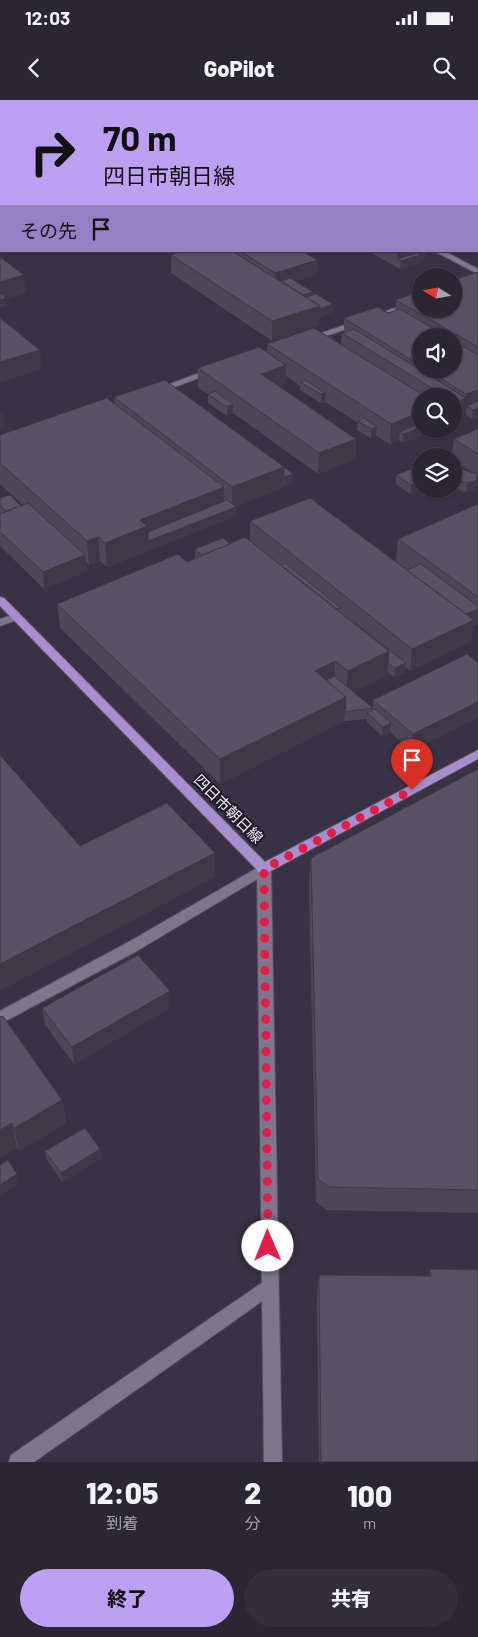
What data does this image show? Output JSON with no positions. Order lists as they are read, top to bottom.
{
  "streets": {
    "main road": ["四日市朝日線"]
  },
  "north": "left",
  "page": {
    "status": "12:03",
    "header": "GoPilot",
    "turn": ["70 m", "四日市朝日線"],
    "then": "その先",
    "eta": [
      "12:05",
      "到着",
      "2",
      "分",
      "100",
      "m"
    ],
    "buttons": ["終了", "共有"]
  }
}
